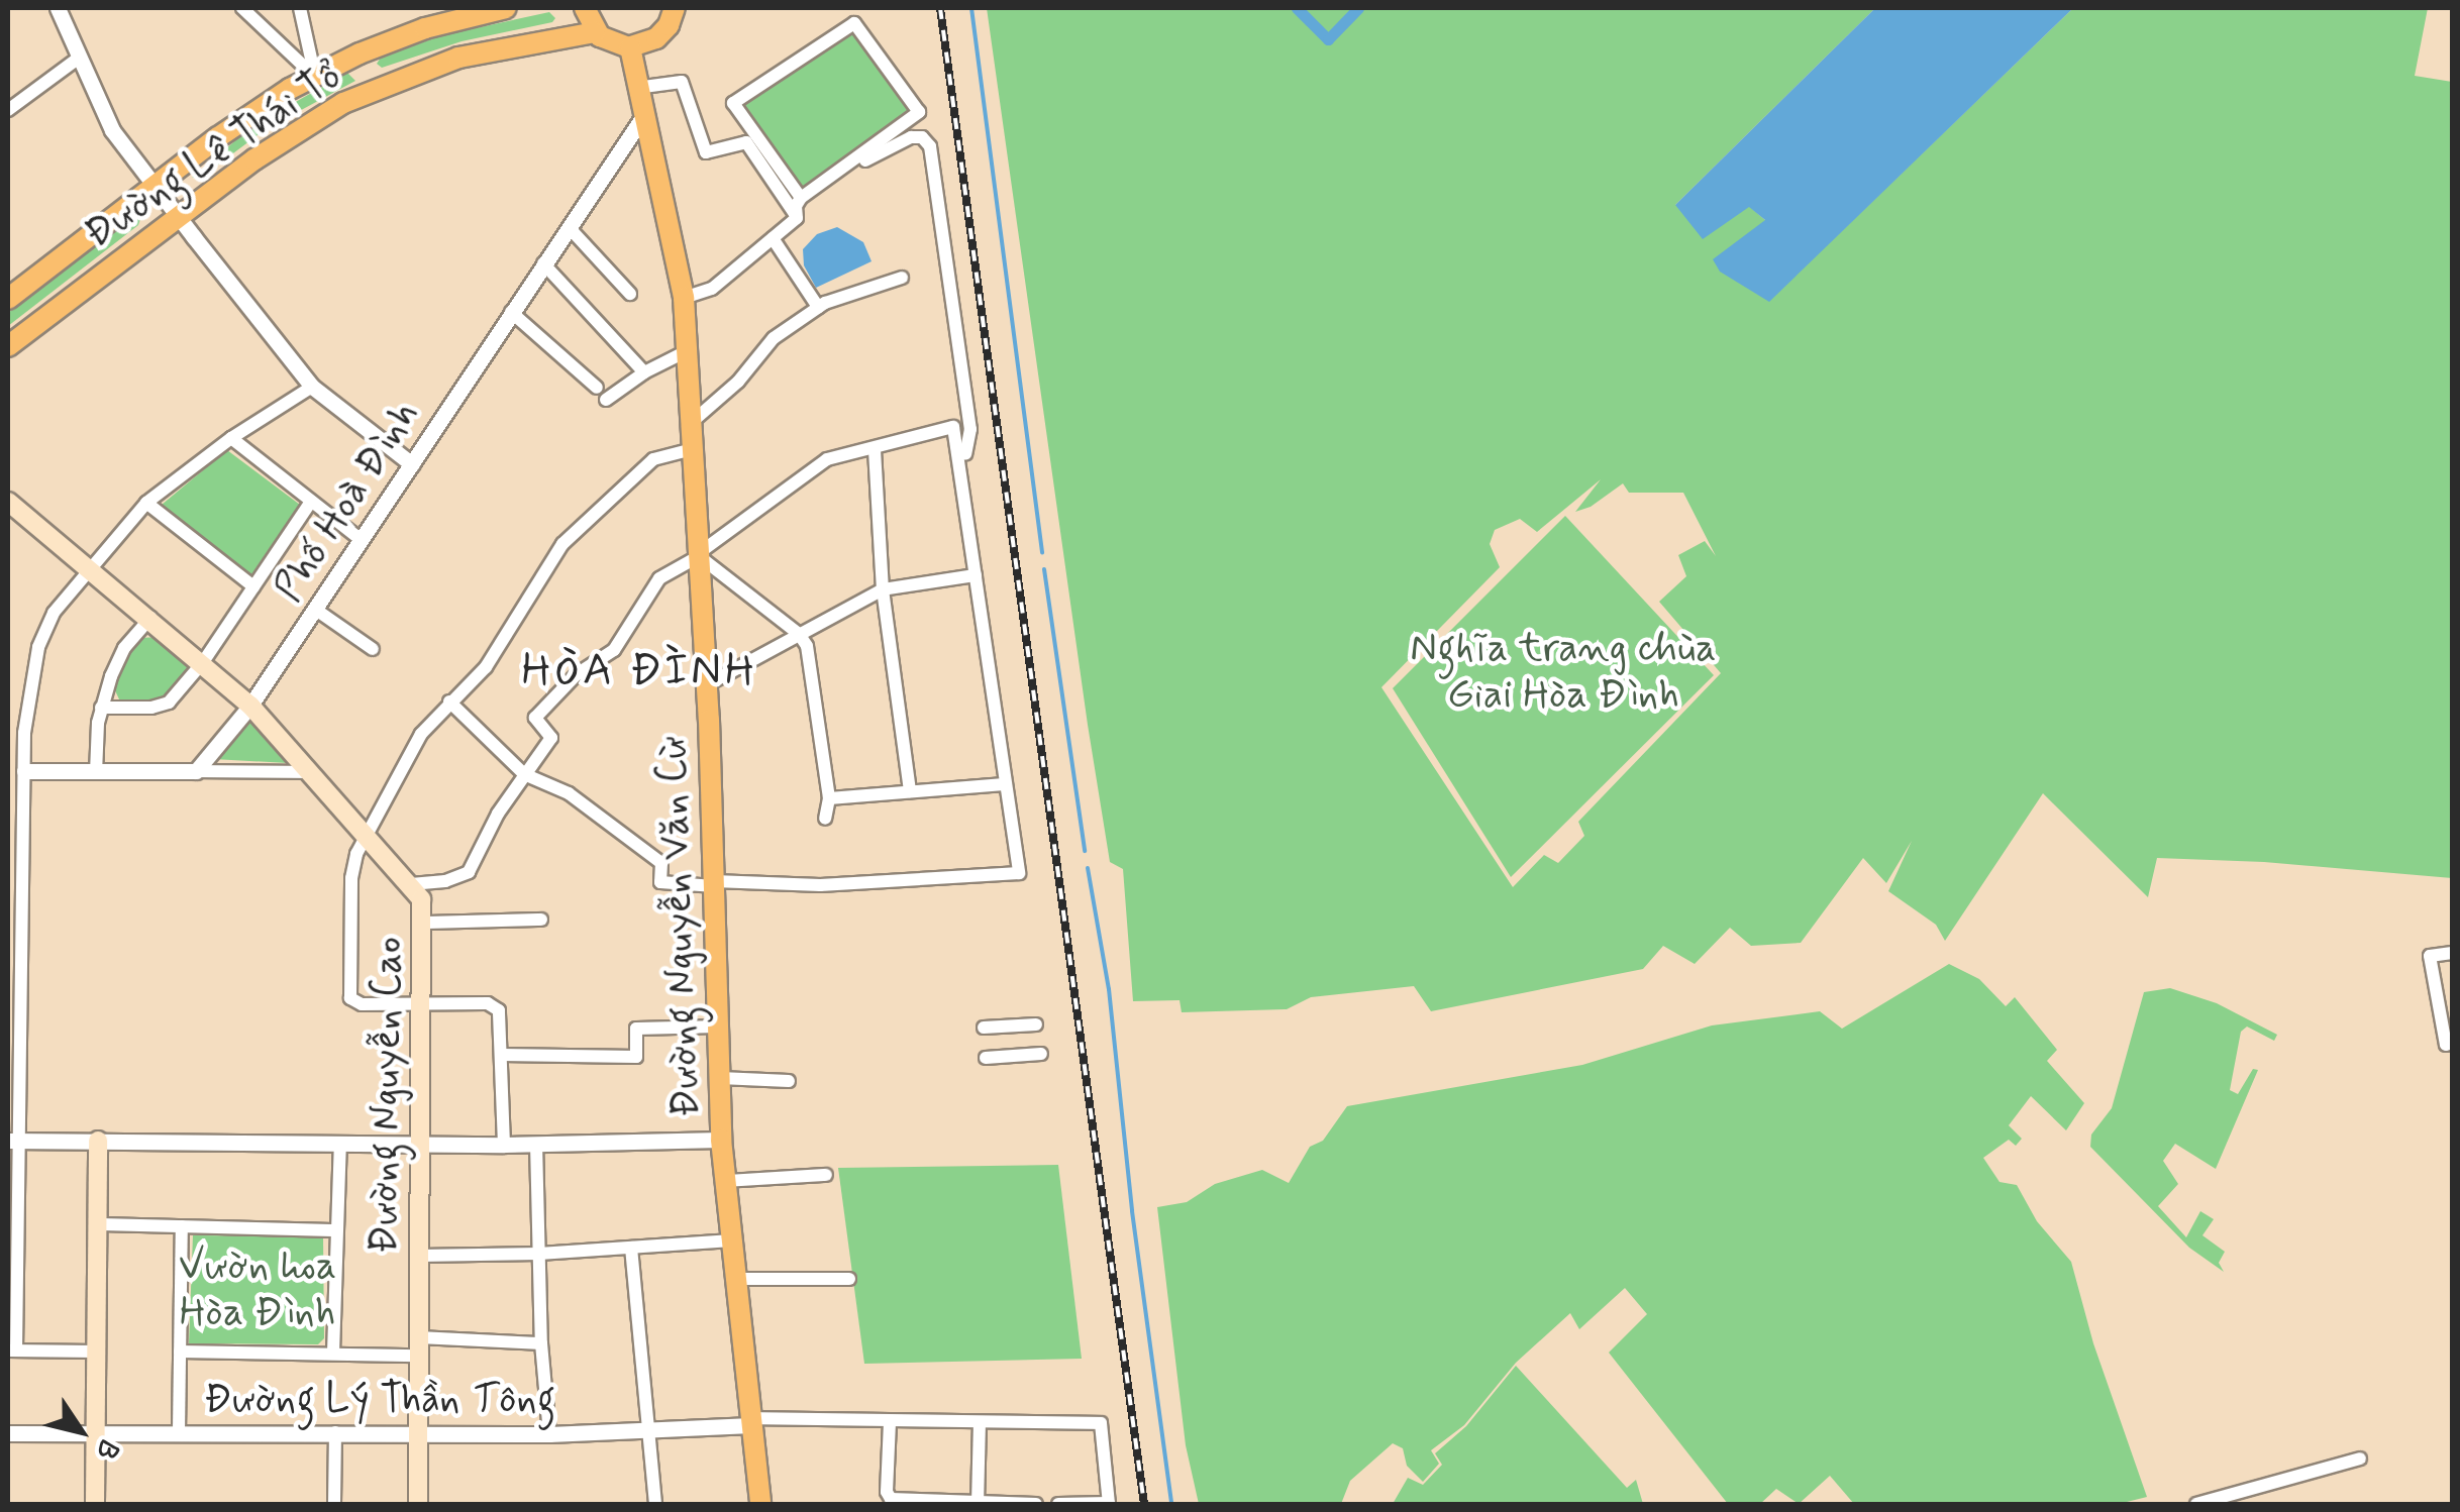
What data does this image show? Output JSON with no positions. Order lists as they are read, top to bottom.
{
  "streets": {
    "main road": ["Đường Lê Thái Tổ", "Đường Nguyễn Văn Cừ", "Đường Nguyễn Cao"],
    "street": ["Phố Hoà Đình", "Đường Lý Thần Tông"]
  },
  "crossings": [
    ["Phố Hoà Đình", "Đường Nguyễn Văn Cừ"],
    ["Phố Hoà Đình", "Đường Nguyễn Cao"],
    ["Đường Nguyễn Văn Cừ", "Đường Lý Thần Tông"],
    ["Đường Nguyễn Cao", "Đường Lý Thần Tông"]
  ],
  "districts": ["HÒA ĐÌNH"],
  "parks": ["Nghĩa trang chùa Giai Hòa Đình", "Vườn hoa Hòa Đình"],
  "north": "bottom right"
}
